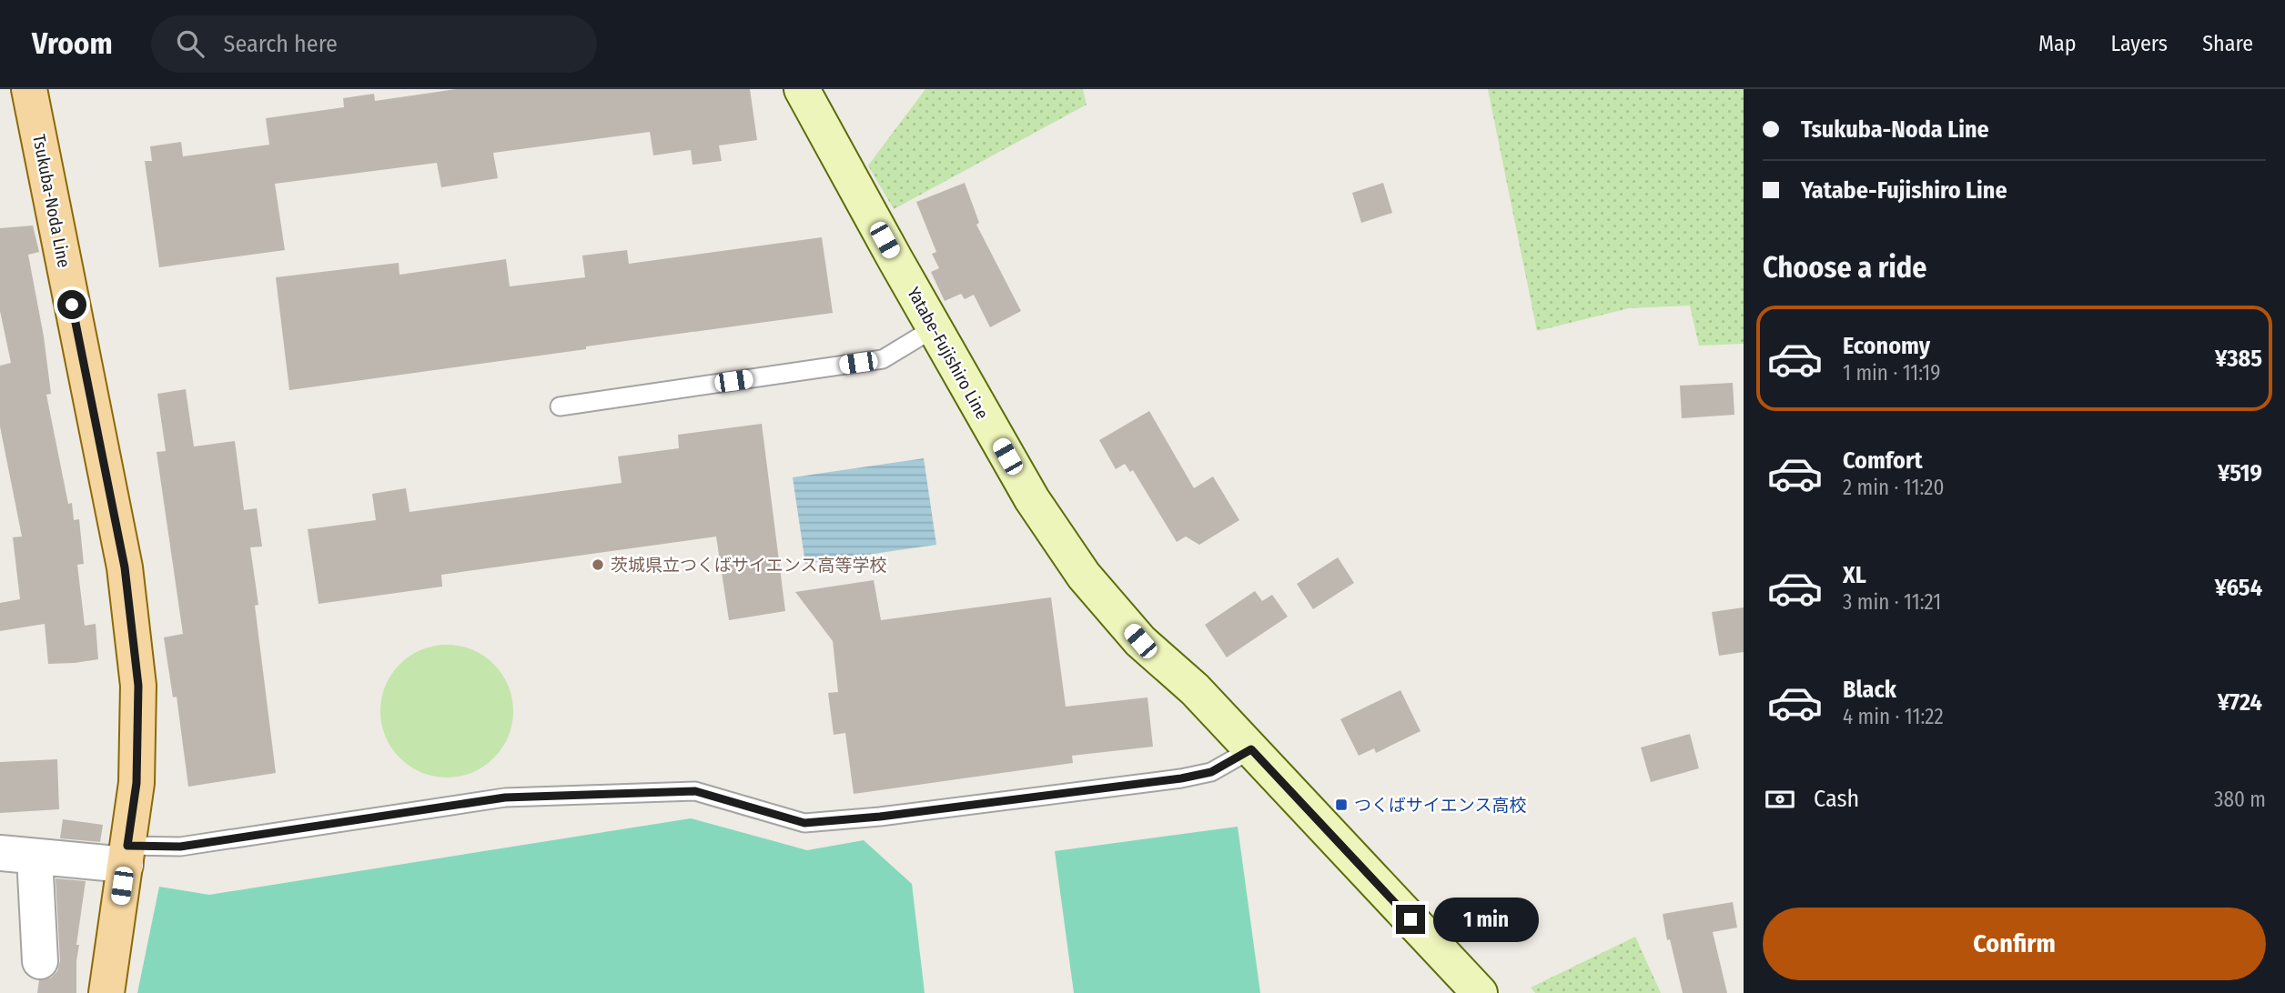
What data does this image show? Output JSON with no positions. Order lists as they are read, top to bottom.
{
  "streets": {
    "main road": ["Tsukuba-Noda Line", "Yatabe-Fujishiro Line"]
  },
  "places": {
    "other": ["茨城県立つくばサイエンス高等学校"],
    "transit": ["つくばサイエンス高校"]
  },
  "page": {
    "header": "Vroom",
    "search": "Search here",
    "nav": ["Map", "Layers", "Share"],
    "banner": ["Tsukuba-Noda Line", "Yatabe-Fujishiro Line"],
    "heading": "Choose a ride",
    "list": [
      {
        "name": "Economy",
        "note": "1 min · 11:19",
        "value": "¥385"
      },
      {
        "name": "Comfort",
        "note": "2 min · 11:20",
        "value": "¥519"
      },
      {
        "name": "XL",
        "note": "3 min · 11:21",
        "value": "¥654"
      },
      {
        "name": "Black",
        "note": "4 min · 11:22",
        "value": "¥724"
      }
    ],
    "pay": ["Cash", "380 m"],
    "buttons": "Confirm",
    "bubble": "1 min"
  }
}
